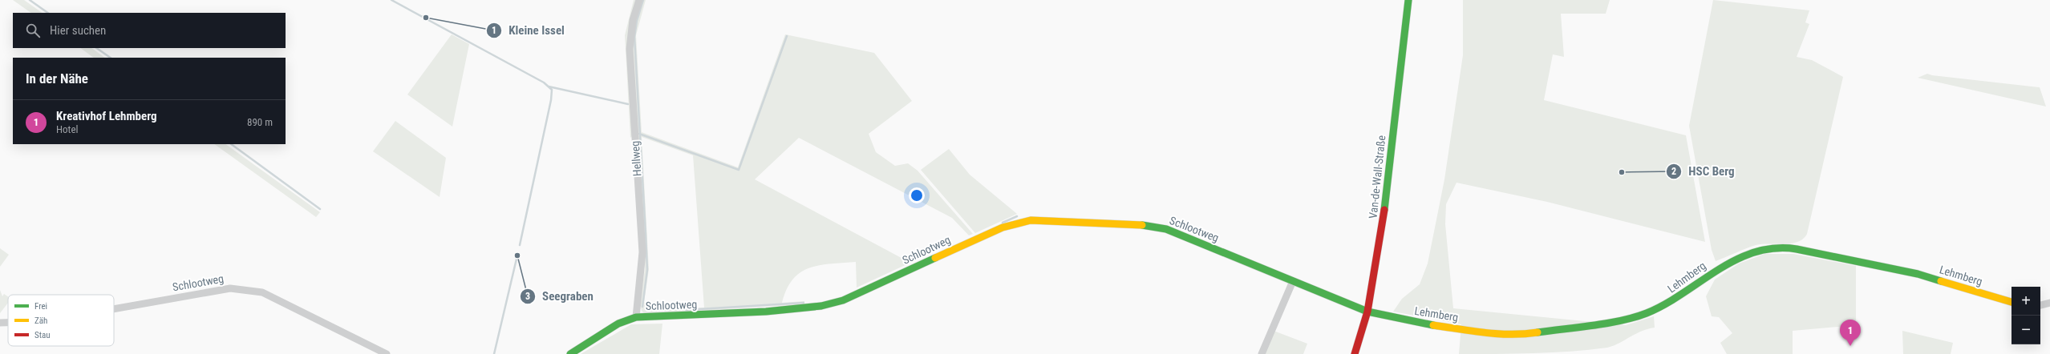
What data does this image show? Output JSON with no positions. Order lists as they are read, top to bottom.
{
  "streets": {
    "street": [
      "Hellweg",
      "Van-de-Wall-Straße",
      "Schlootweg",
      "Lehmberg"
    ]
  },
  "crossings": [
    ["Hellweg", "Schlootweg"],
    ["Van-de-Wall-Straße", "Schlootweg"],
    ["Van-de-Wall-Straße", "Lehmberg"],
    ["Schlootweg", "Lehmberg"]
  ],
  "places": ["Kleine Issel", "HSC Berg", "Seegraben"],
  "legend": ["Frei", "Zäh", "Stau"],
  "page": {
    "search": "Hier suchen",
    "heading": "In der Nähe",
    "list": [
      {
        "mark": "1",
        "name": "Kreativhof Lehmberg",
        "note": "Hotel",
        "value": "890 m"
      }
    ],
    "map_buttons": ["+", "−"],
    "pins": "1"
  }
}
